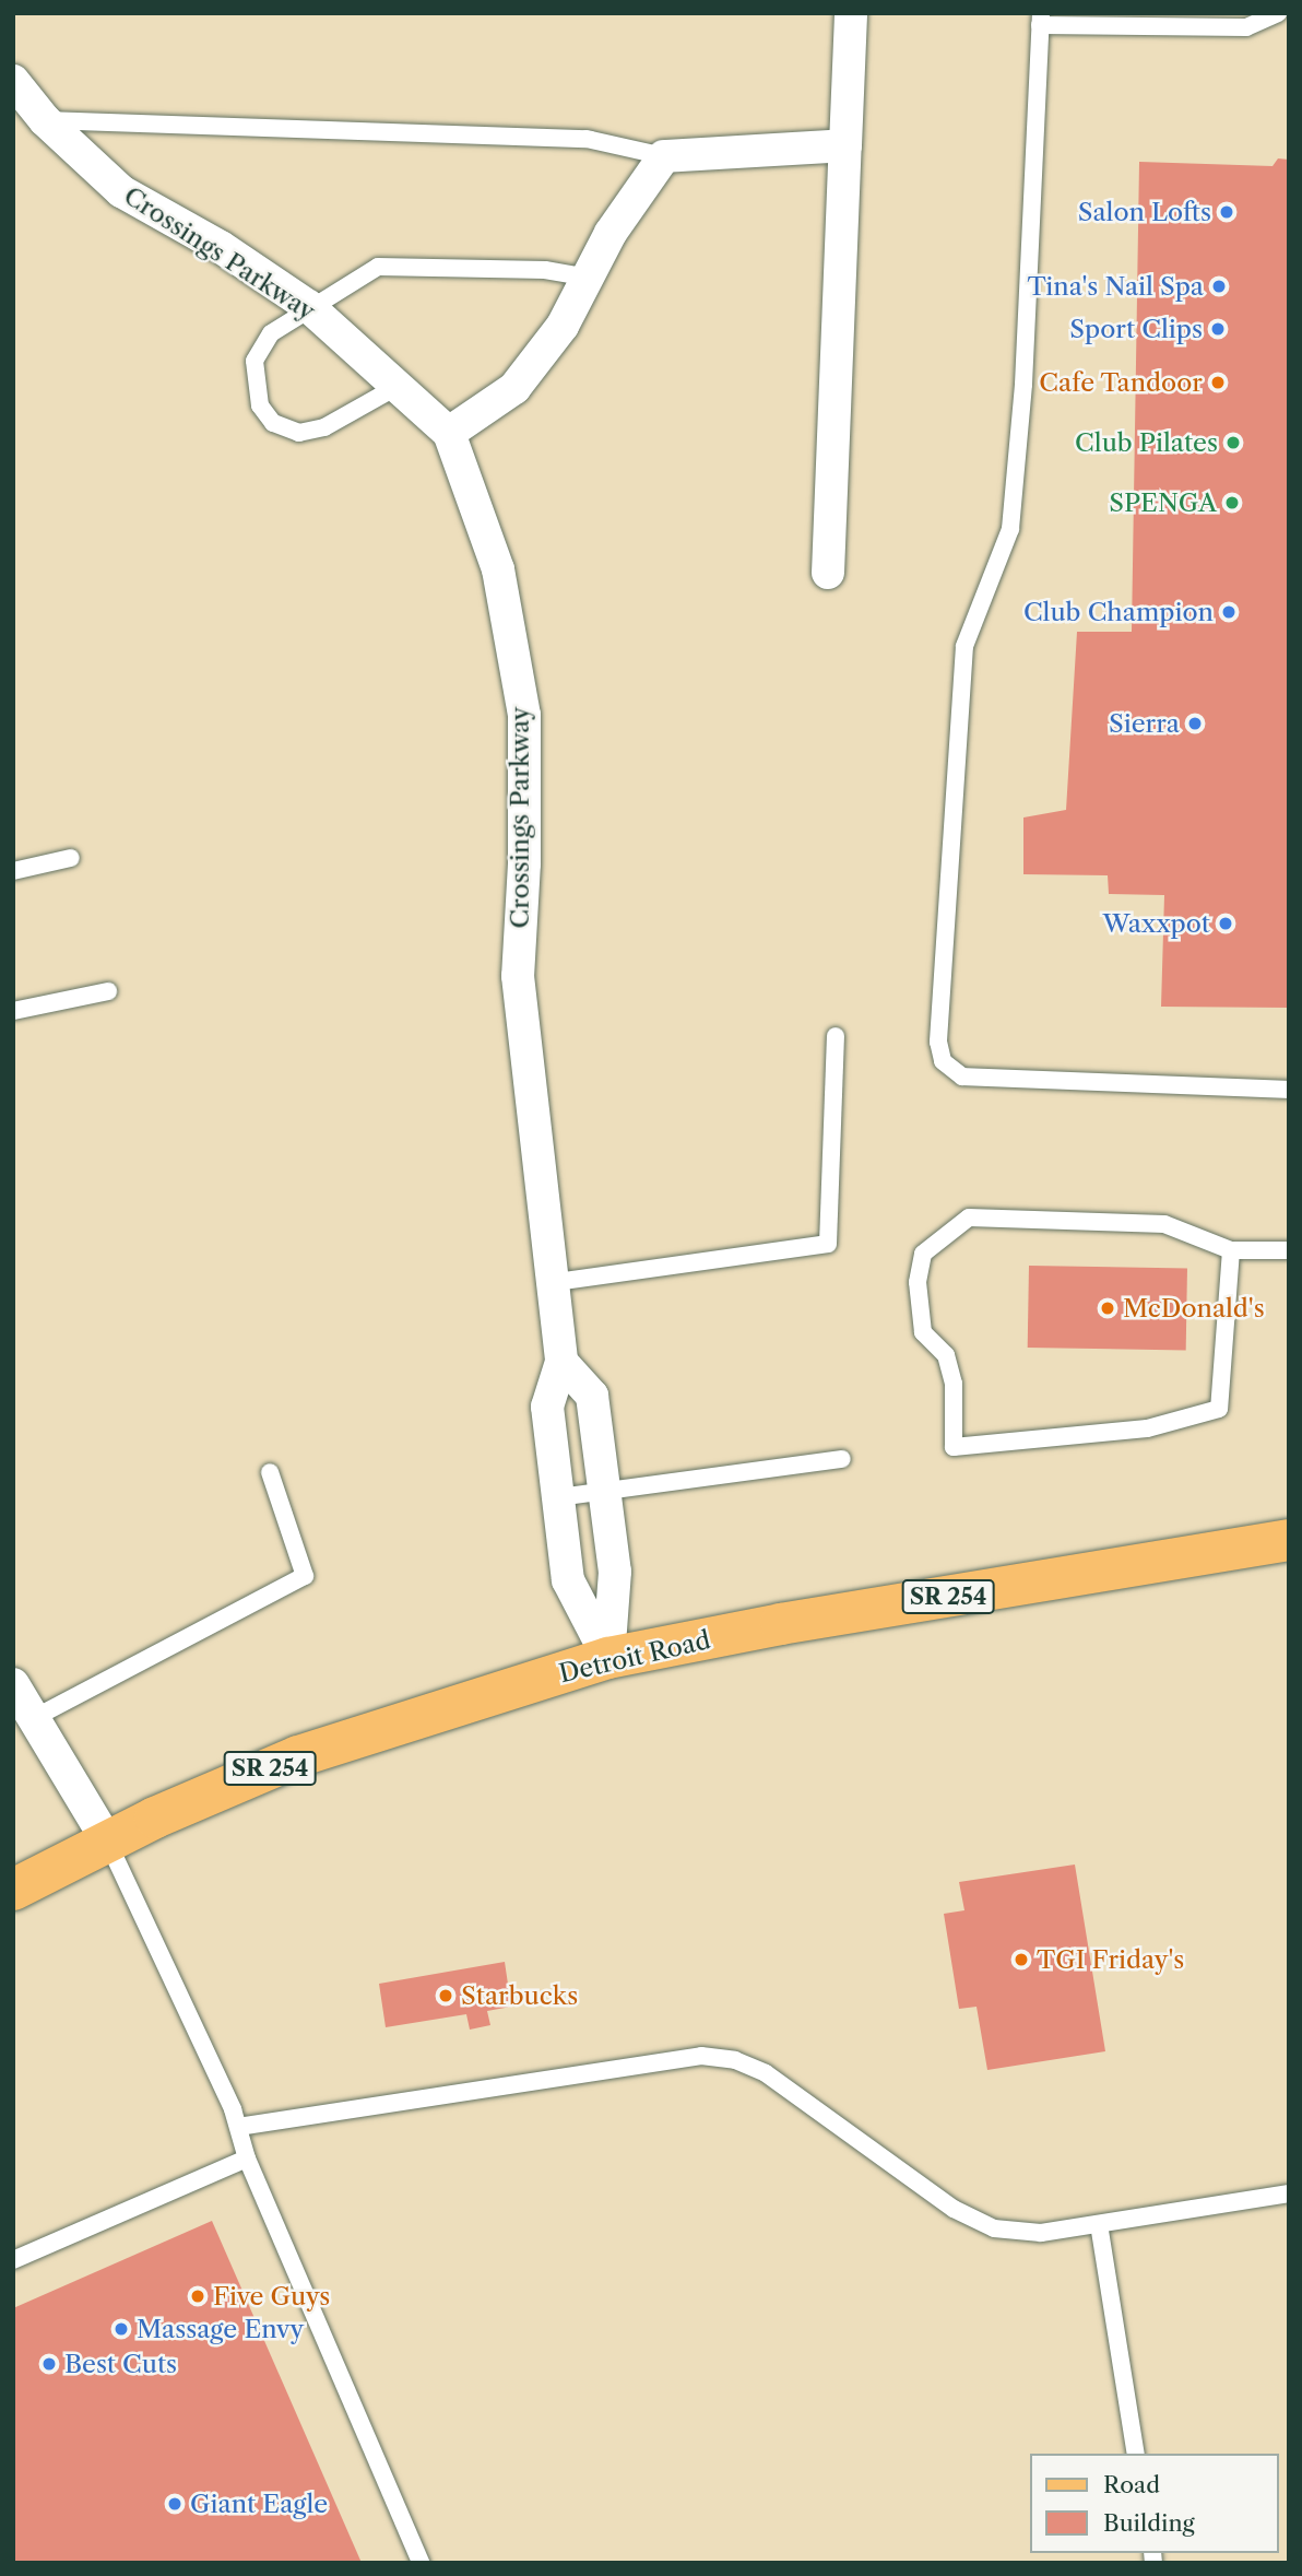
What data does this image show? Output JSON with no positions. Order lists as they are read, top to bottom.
{
  "streets": {
    "main road": ["SR 254", "Detroit Road"],
    "street": ["Crossings Parkway"]
  },
  "crossings": [
    ["Crossings Parkway", "Detroit Road"]
  ],
  "places": [
    "Salon Lofts",
    "Tina's Nail Spa",
    "Sport Clips",
    "Cafe Tandoor",
    "Club Pilates",
    "SPENGA",
    "Club Champion",
    "Sierra",
    "Waxxpot",
    "McDonald's",
    "TGI Friday's",
    "Starbucks",
    "Five Guys",
    "Massage Envy",
    "Best Cuts",
    "Giant Eagle"
  ],
  "legend": ["Road", "Building"]
}
